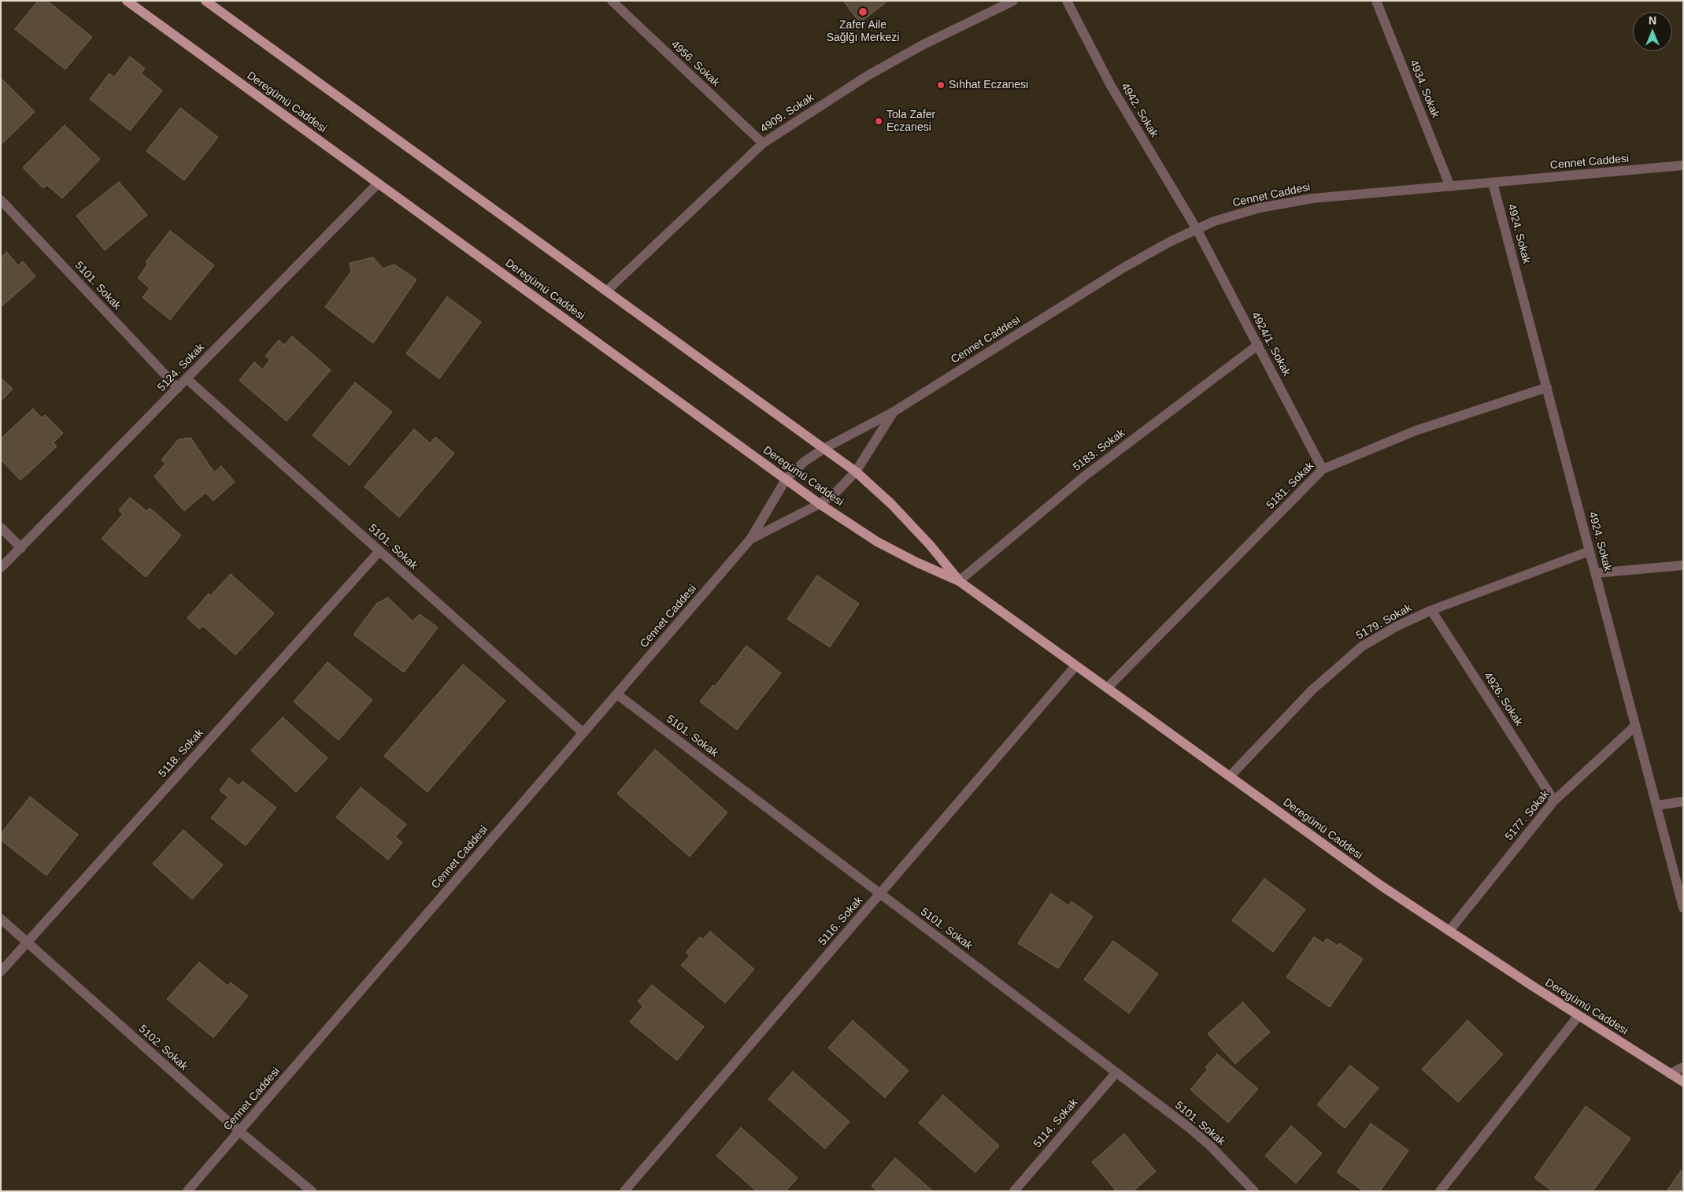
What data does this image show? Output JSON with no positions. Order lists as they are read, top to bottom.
{
  "streets": {
    "main road": ["Deregümü Caddesi"],
    "street": [
      "4956. Sokak",
      "4934. Sokak",
      "4942. Sokak",
      "4909. Sokak",
      "Cennet Caddesi",
      "4924. Sokak",
      "5101. Sokak",
      "4924/1. Sokak",
      "5124. Sokak",
      "5183. Sokak",
      "5181. Sokak",
      "5179. Sokak",
      "4926. Sokak",
      "5118. Sokak",
      "5177. Sokak",
      "5116. Sokak",
      "5102. Sokak",
      "5114. Sokak"
    ]
  },
  "crossings": [
    ["4956. Sokak", "4909. Sokak"],
    ["4934. Sokak", "Cennet Caddesi"],
    ["Deregümü Caddesi", "4909. Sokak"],
    ["Deregümü Caddesi", "Cennet Caddesi"],
    ["Deregümü Caddesi", "5124. Sokak"],
    ["Deregümü Caddesi", "5183. Sokak"],
    ["Deregümü Caddesi", "5181. Sokak"],
    ["Deregümü Caddesi", "5179. Sokak"],
    ["Deregümü Caddesi", "5177. Sokak"],
    ["Deregümü Caddesi", "5116. Sokak"],
    ["4942. Sokak", "Cennet Caddesi"],
    ["4942. Sokak", "4924/1. Sokak"],
    ["Cennet Caddesi", "4924. Sokak"],
    ["Cennet Caddesi", "5101. Sokak"],
    ["Cennet Caddesi", "4924/1. Sokak"],
    ["Cennet Caddesi", "5102. Sokak"],
    ["4924. Sokak", "5181. Sokak"],
    ["4924. Sokak", "5179. Sokak"],
    ["4924. Sokak", "5177. Sokak"],
    ["5101. Sokak", "5124. Sokak"],
    ["5101. Sokak", "5118. Sokak"],
    ["5101. Sokak", "5116. Sokak"],
    ["5101. Sokak", "5114. Sokak"],
    ["4924/1. Sokak", "5183. Sokak"],
    ["4924/1. Sokak", "5181. Sokak"],
    ["5179. Sokak", "4926. Sokak"],
    ["4926. Sokak", "5177. Sokak"],
    ["5118. Sokak", "5102. Sokak"]
  ],
  "places": ["Zafer Aile Sağlğı Merkezi", "Sıhhat Eczanesi", "Tola Zafer Eczanesi"],
  "north": "top"
}
